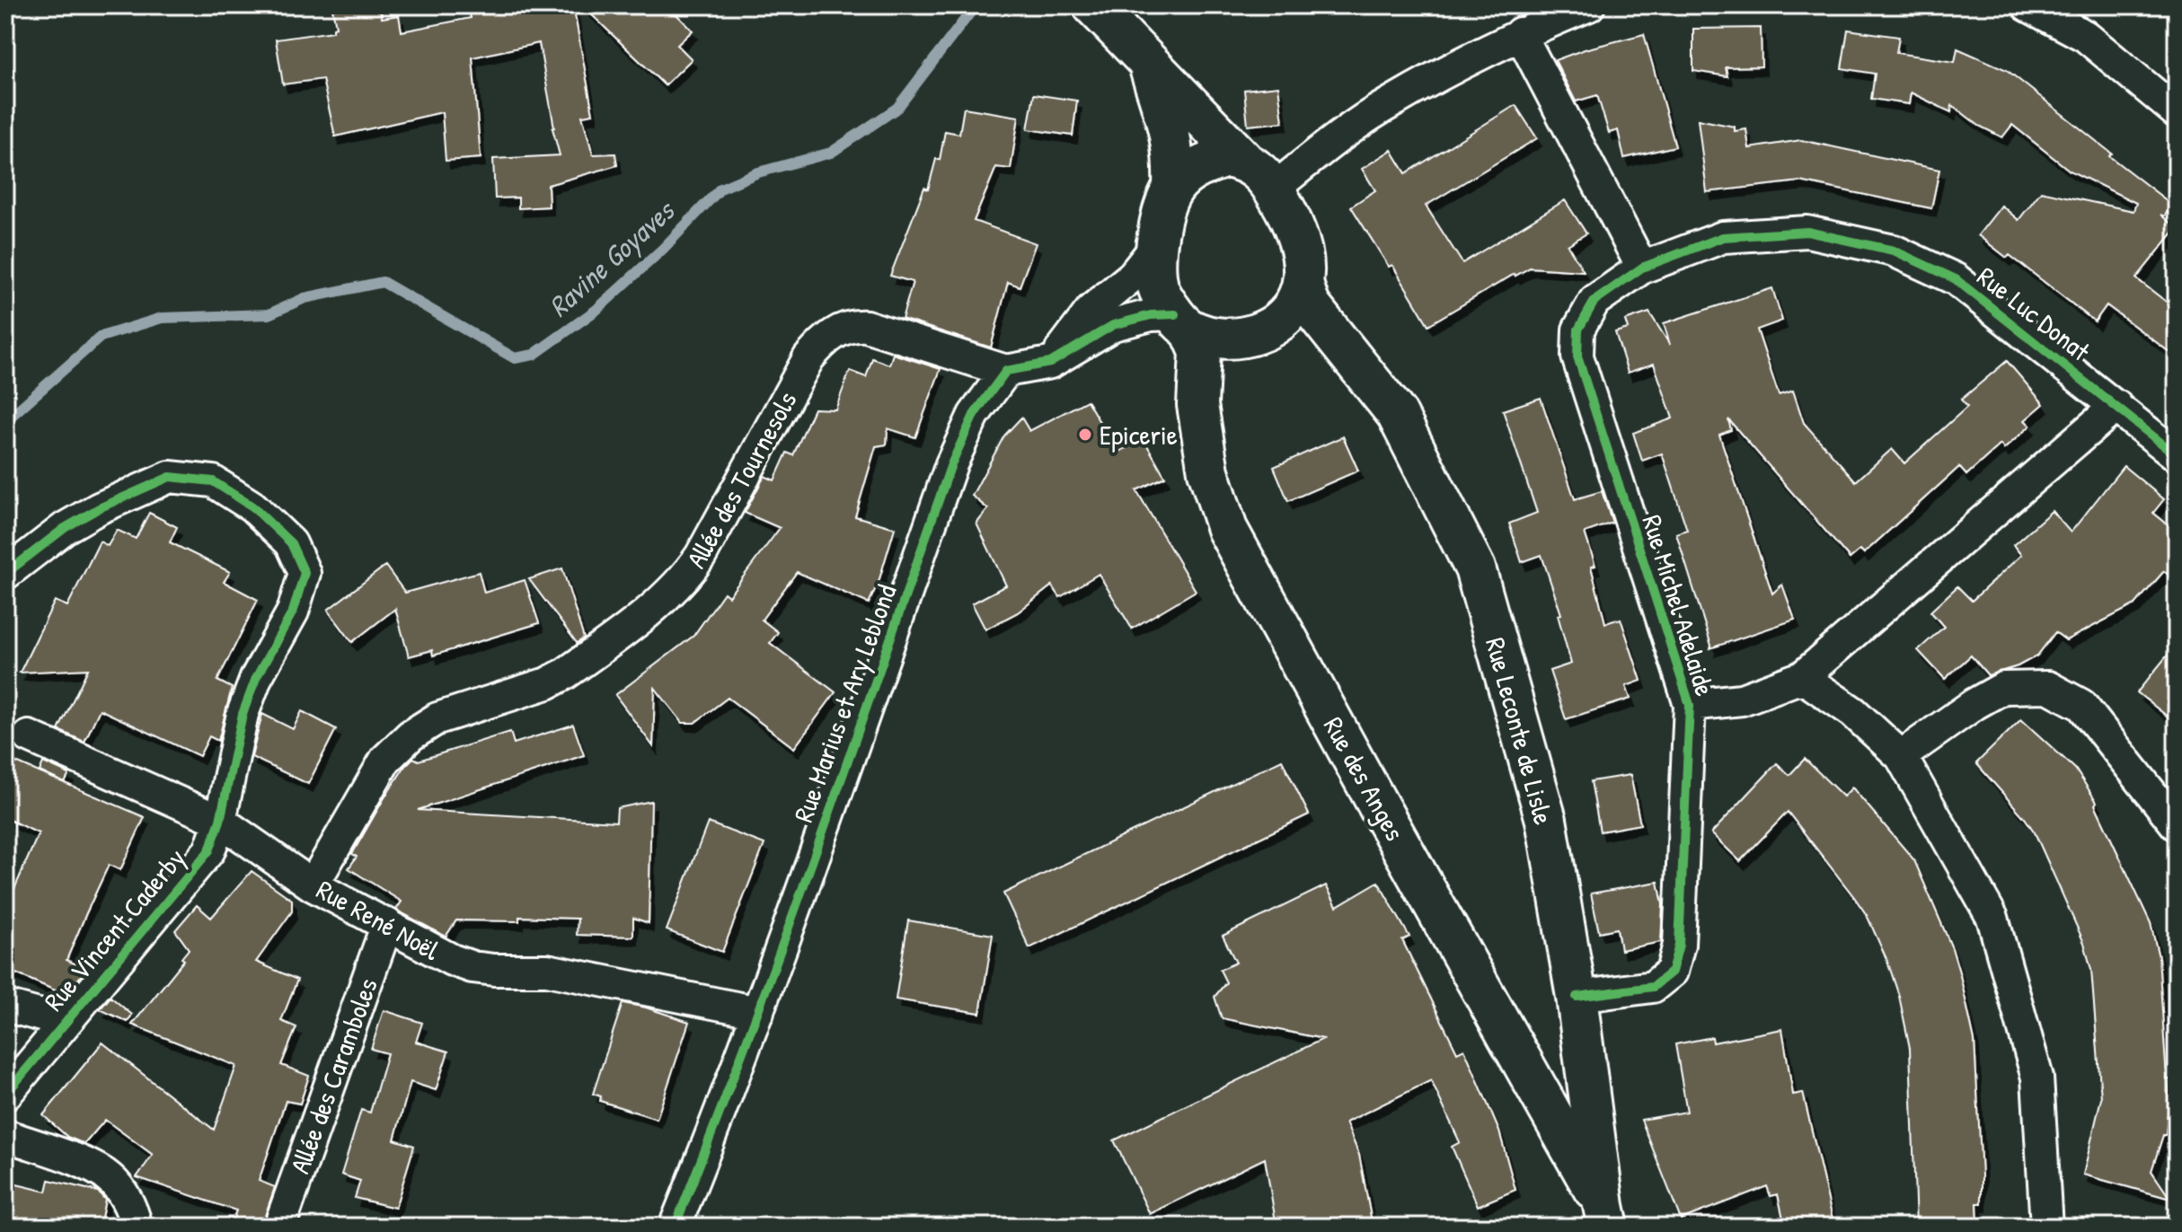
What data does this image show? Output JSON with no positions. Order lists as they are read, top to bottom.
{
  "streets": {
    "street": [
      "Rue Luc Donat",
      "Allée des Tournesols",
      "Rue Michel Adelaide",
      "Rue Marius et Ary Leblond",
      "Rue Leconte de Lisle",
      "Rue des Anges",
      "Rue René Noël",
      "Rue Vincent Caderby",
      "Allée des Caramboles"
    ]
  },
  "crossings": [
    ["Rue Luc Donat", "Rue Michel Adelaide"],
    ["Allée des Tournesols", "Rue Marius et Ary Leblond"],
    ["Allée des Tournesols", "Rue René Noël"],
    ["Rue Michel Adelaide", "Rue Leconte de Lisle"],
    ["Rue Marius et Ary Leblond", "Rue René Noël"],
    ["Rue Leconte de Lisle", "Rue des Anges"],
    ["Rue René Noël", "Rue Vincent Caderby"],
    ["Rue René Noël", "Allée des Caramboles"]
  ],
  "water": ["Ravine Goyaves"],
  "places": ["Epicerie"]
}
